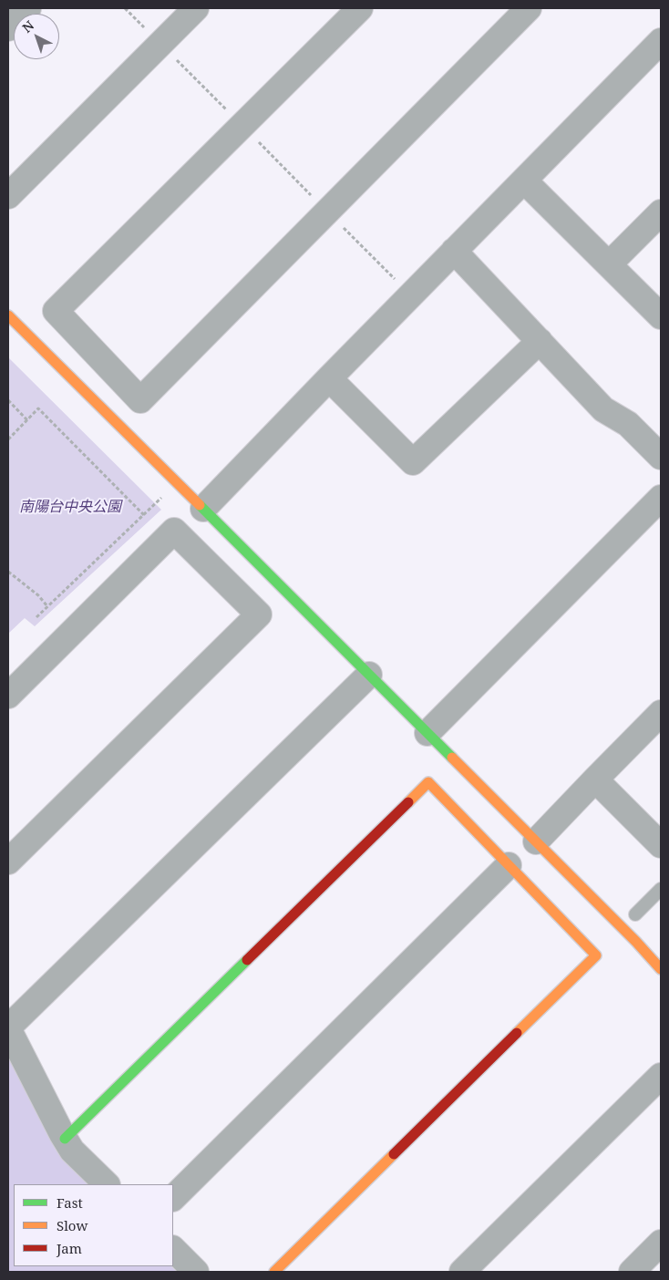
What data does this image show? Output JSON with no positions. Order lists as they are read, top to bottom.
{
  "parks": ["南陽台中央公園"],
  "legend": ["Fast", "Slow", "Jam"],
  "north": "top left"
}
